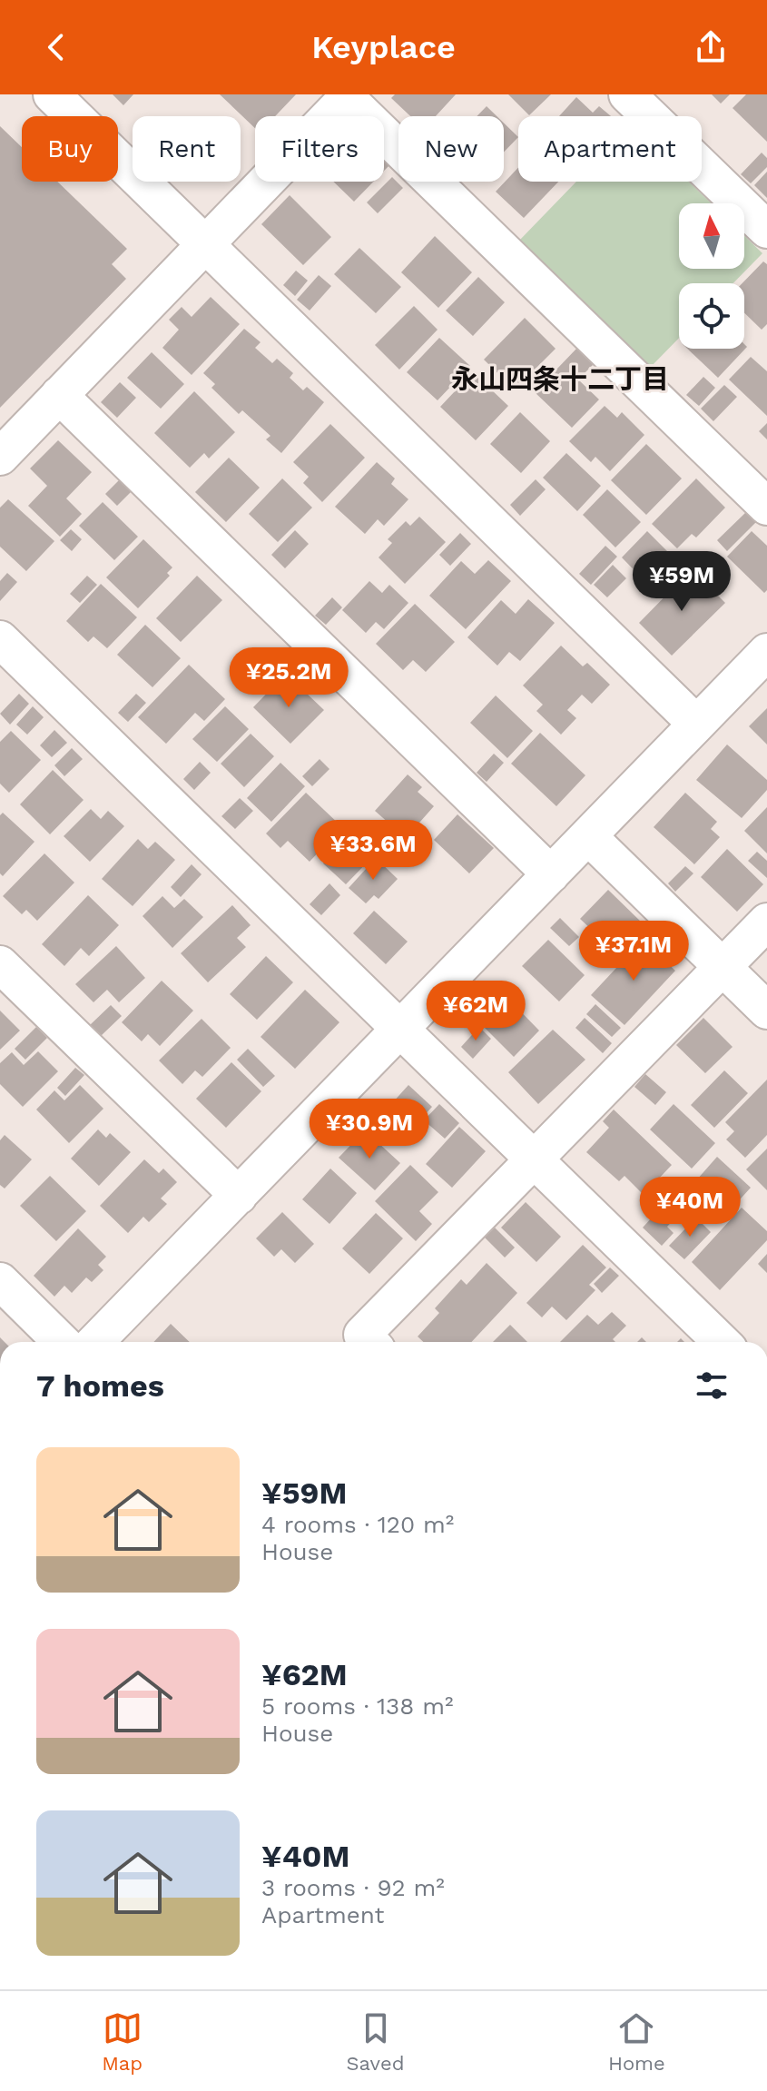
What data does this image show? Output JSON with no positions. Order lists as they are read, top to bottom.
{
  "districts": ["永山四条十二丁目"],
  "north": "top",
  "page": {
    "header": "Keyplace",
    "chip": [
      "Buy",
      "Rent",
      "Filters",
      "New",
      "Apartment"
    ],
    "price": [
      "¥59M",
      "¥25.2M",
      "¥33.6M",
      "¥37.1M",
      "¥62M",
      "¥30.9M",
      "¥40M"
    ],
    "heading": "7 homes",
    "list": [
      {
        "name": "¥59M",
        "note": "4 rooms · 120 m² · House"
      },
      {
        "name": "¥62M",
        "note": "5 rooms · 138 m² · House"
      },
      {
        "name": "¥40M",
        "note": "3 rooms · 92 m² · Apartment"
      }
    ],
    "tabs": ["Map", "Saved", "Home"]
  }
}
